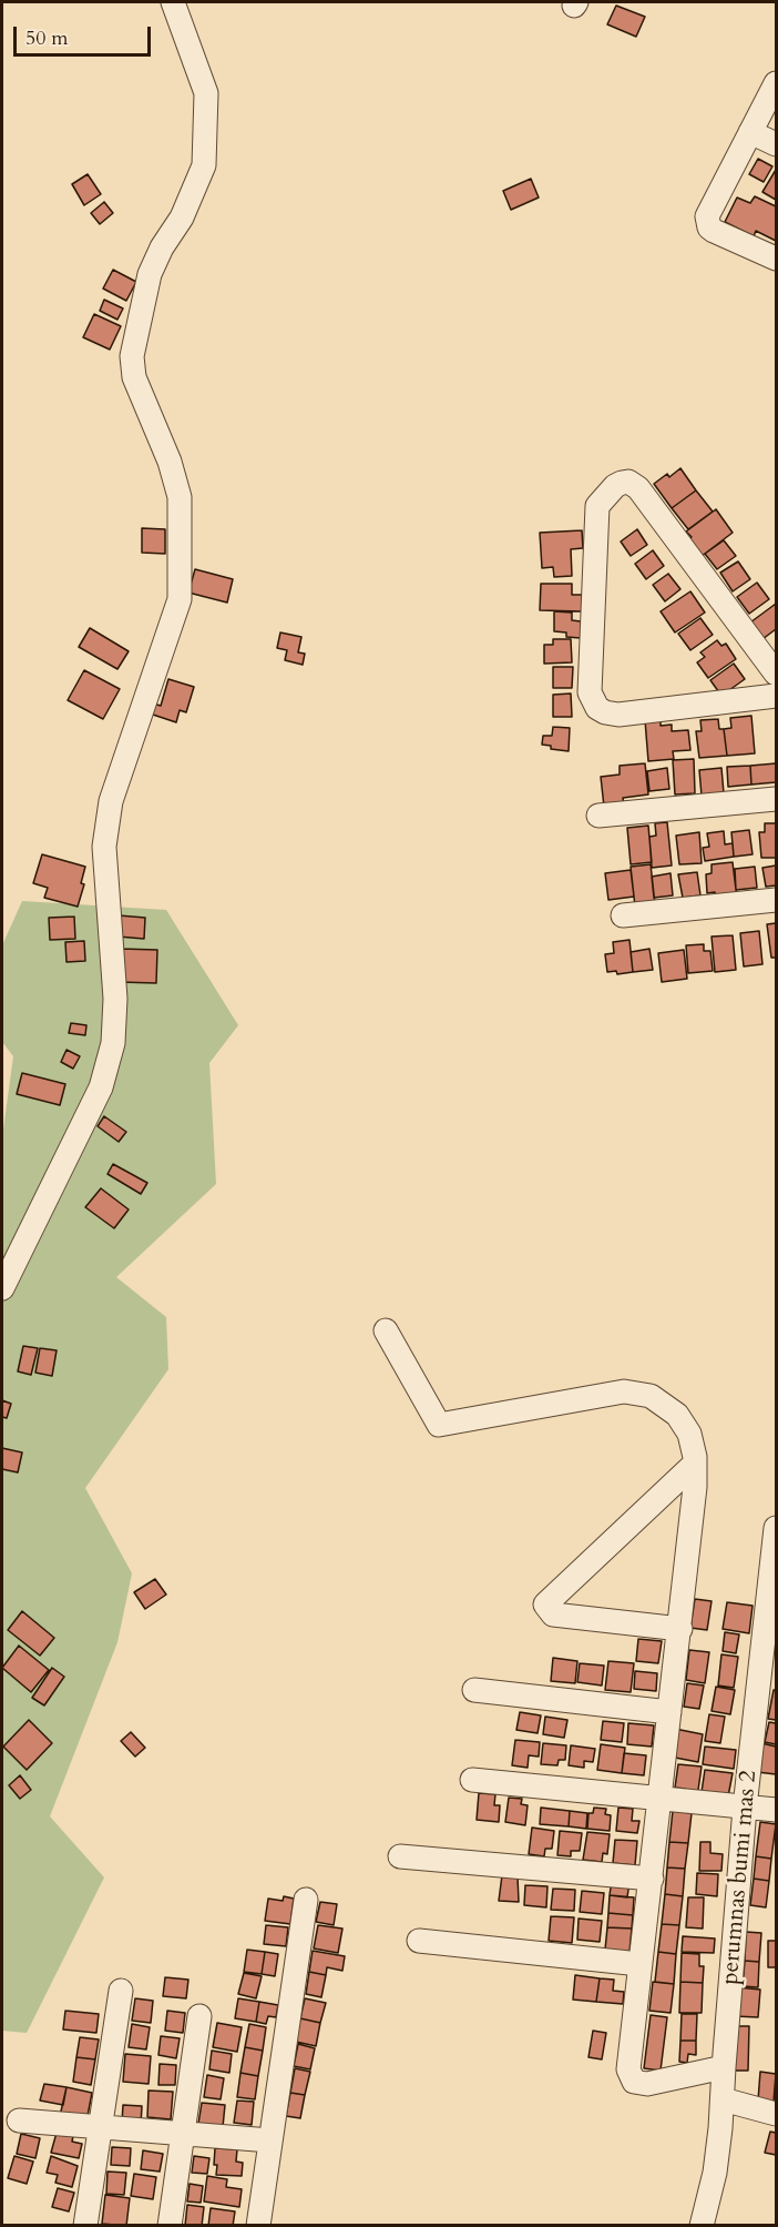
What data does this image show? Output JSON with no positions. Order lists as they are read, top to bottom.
{
  "streets": {
    "street": ["perumnas bumi mas 2"]
  },
  "scale_bar": "50 m"
}
